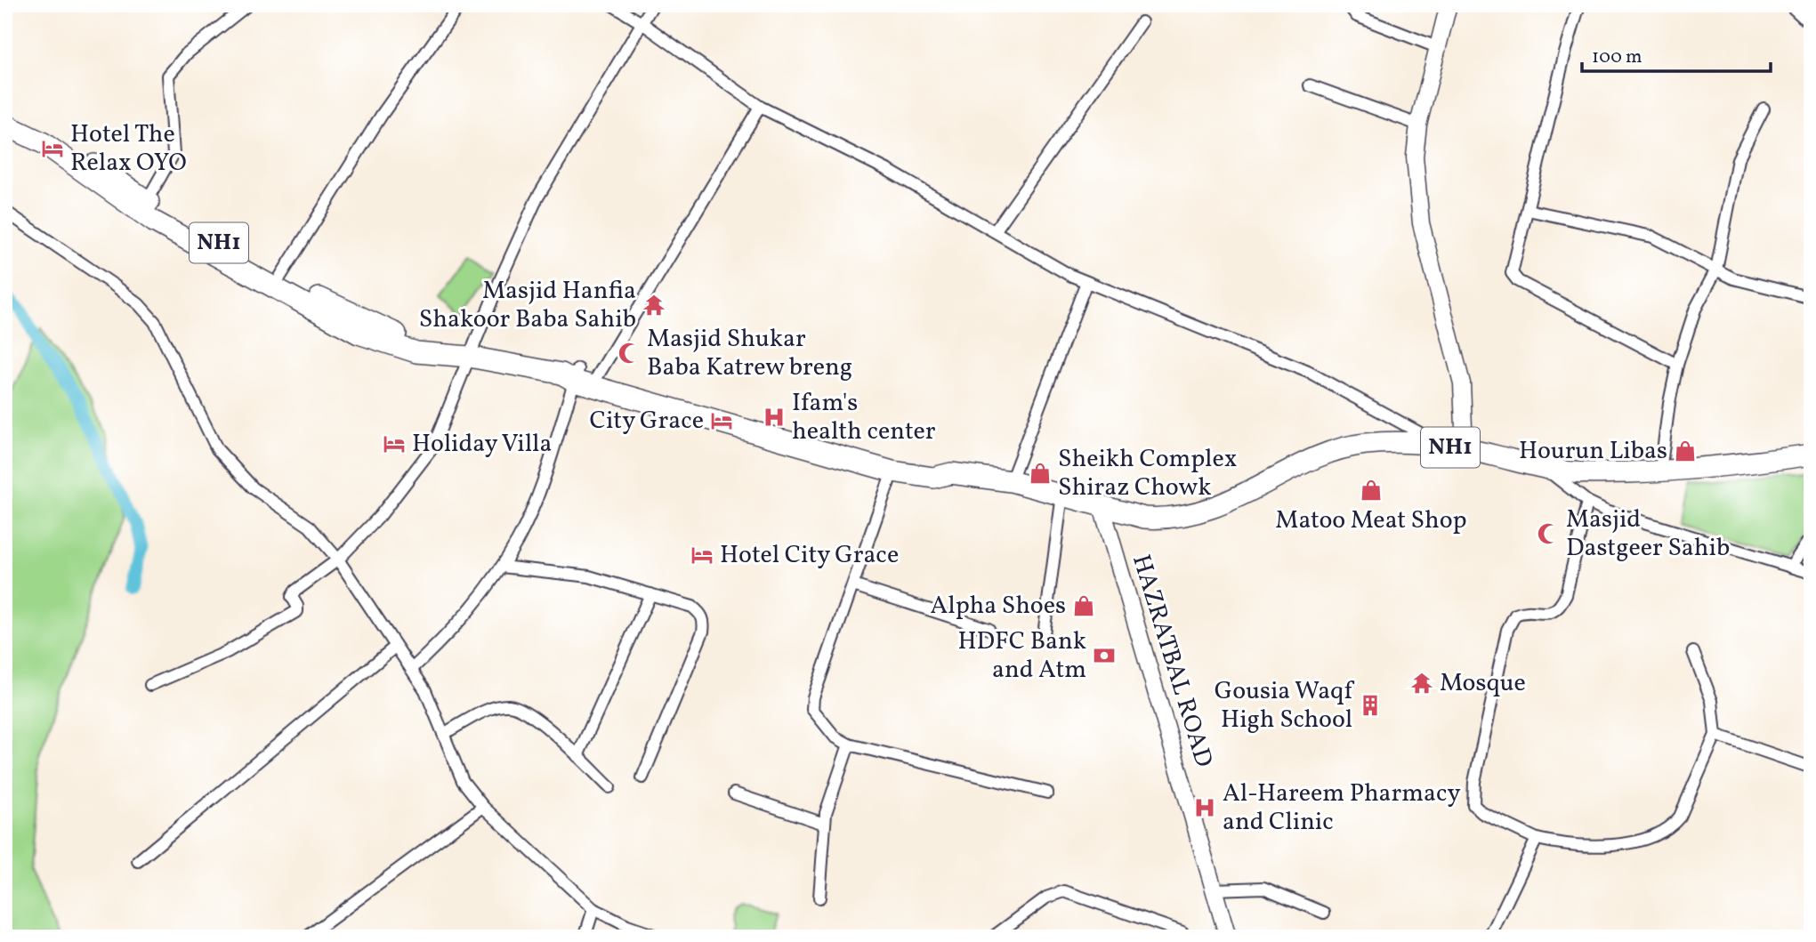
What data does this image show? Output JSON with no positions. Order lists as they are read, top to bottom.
{
  "streets": {
    "highway": ["NH1"],
    "street": ["HAZRATBAL ROAD"]
  },
  "crossings": [
    ["NH1", "HAZRATBAL ROAD"]
  ],
  "places": {
    "hotel": [
      "Hotel The Relax OYO",
      "City Grace",
      "Holiday Villa",
      "Hotel City Grace"
    ],
    "temple": ["Masjid Hanfia Shakoor Baba Sahib", "Mosque"],
    "mosque": ["Masjid Shukar Baba Katrew breng", "Masjid Dastgeer Sahib"],
    "hospital": ["Ifam's health center", "Al-Hareem Pharmacy and Clinic"],
    "shop": [
      "Hourun Libas",
      "Sheikh Complex Shiraz Chowk",
      "Matoo Meat Shop",
      "Alpha Shoes"
    ],
    "bank": ["HDFC Bank and Atm"],
    "building": ["Gousia Waqf High School"]
  },
  "scale_bar": "100 m"
}
